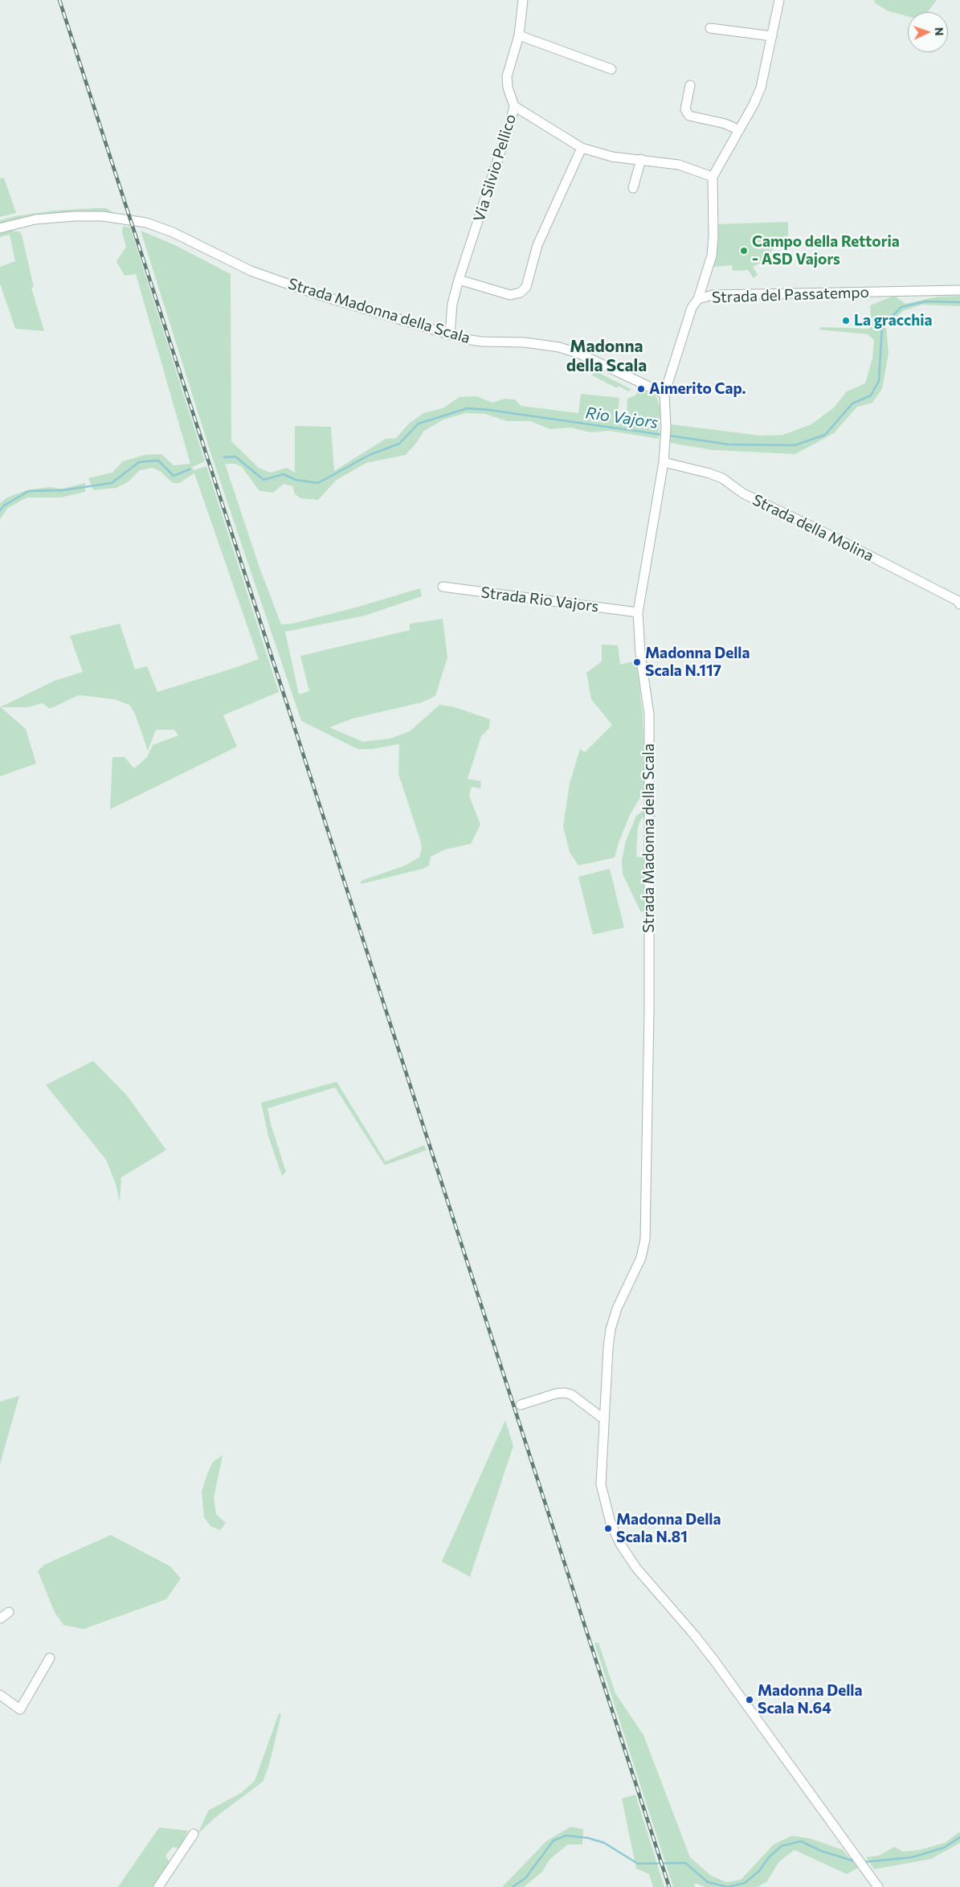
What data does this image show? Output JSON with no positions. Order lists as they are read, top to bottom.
{
  "streets": {
    "street": [
      "Via Silvio Pellico",
      "Strada del Passatempo",
      "Strada Madonna della Scala",
      "Strada della Molina",
      "Strada Rio Vajors"
    ]
  },
  "crossings": [
    ["Via Silvio Pellico", "Strada Madonna della Scala"],
    ["Strada del Passatempo", "Strada Madonna della Scala"],
    ["Strada Madonna della Scala", "Strada della Molina"],
    ["Strada Madonna della Scala", "Strada Rio Vajors"]
  ],
  "districts": ["Madonna della Scala"],
  "water": ["Rio Vajors"],
  "places": [
    "Campo della Rettoria - ASD Vajors",
    "La gracchia",
    "Aimerito Cap.",
    "Madonna Della Scala N.117",
    "Madonna Della Scala N.81",
    "Madonna Della Scala N.64"
  ],
  "north": "right"
}
